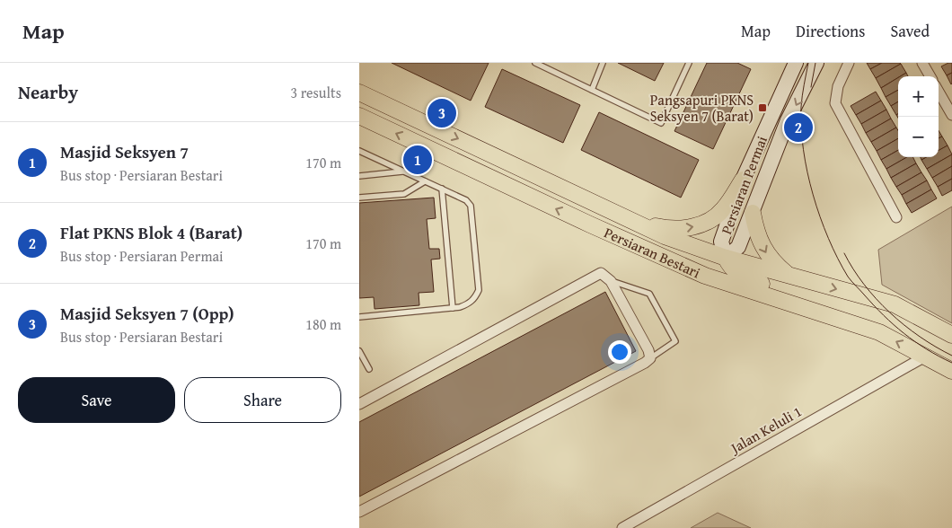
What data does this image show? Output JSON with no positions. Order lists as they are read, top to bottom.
{
  "streets": {
    "main road": ["Persiaran Permai", "Persiaran Bestari"],
    "street": ["Jalan Keluli 1"]
  },
  "crossings": [
    ["Persiaran Permai", "Persiaran Bestari"],
    ["Persiaran Bestari", "Jalan Keluli 1"]
  ],
  "places": {
    "transit": ["Pangsapuri PKNS Seksyen 7 (Barat)"]
  },
  "page": {
    "header": "Map",
    "nav": ["Map", "Directions", "Saved"],
    "heading": ["Nearby", "3 results"],
    "map_buttons": ["+", "−"],
    "pins": ["3", "2", "1"],
    "list": [
      {
        "mark": "1",
        "name": "Masjid Seksyen 7",
        "note": "Bus stop · Persiaran Bestari",
        "value": "170 m"
      },
      {
        "mark": "2",
        "name": "Flat PKNS Blok 4 (Barat)",
        "note": "Bus stop · Persiaran Permai",
        "value": "170 m"
      },
      {
        "mark": "3",
        "name": "Masjid Seksyen 7 (Opp)",
        "note": "Bus stop · Persiaran Bestari",
        "value": "180 m"
      }
    ],
    "buttons": ["Save", "Share"]
  }
}
